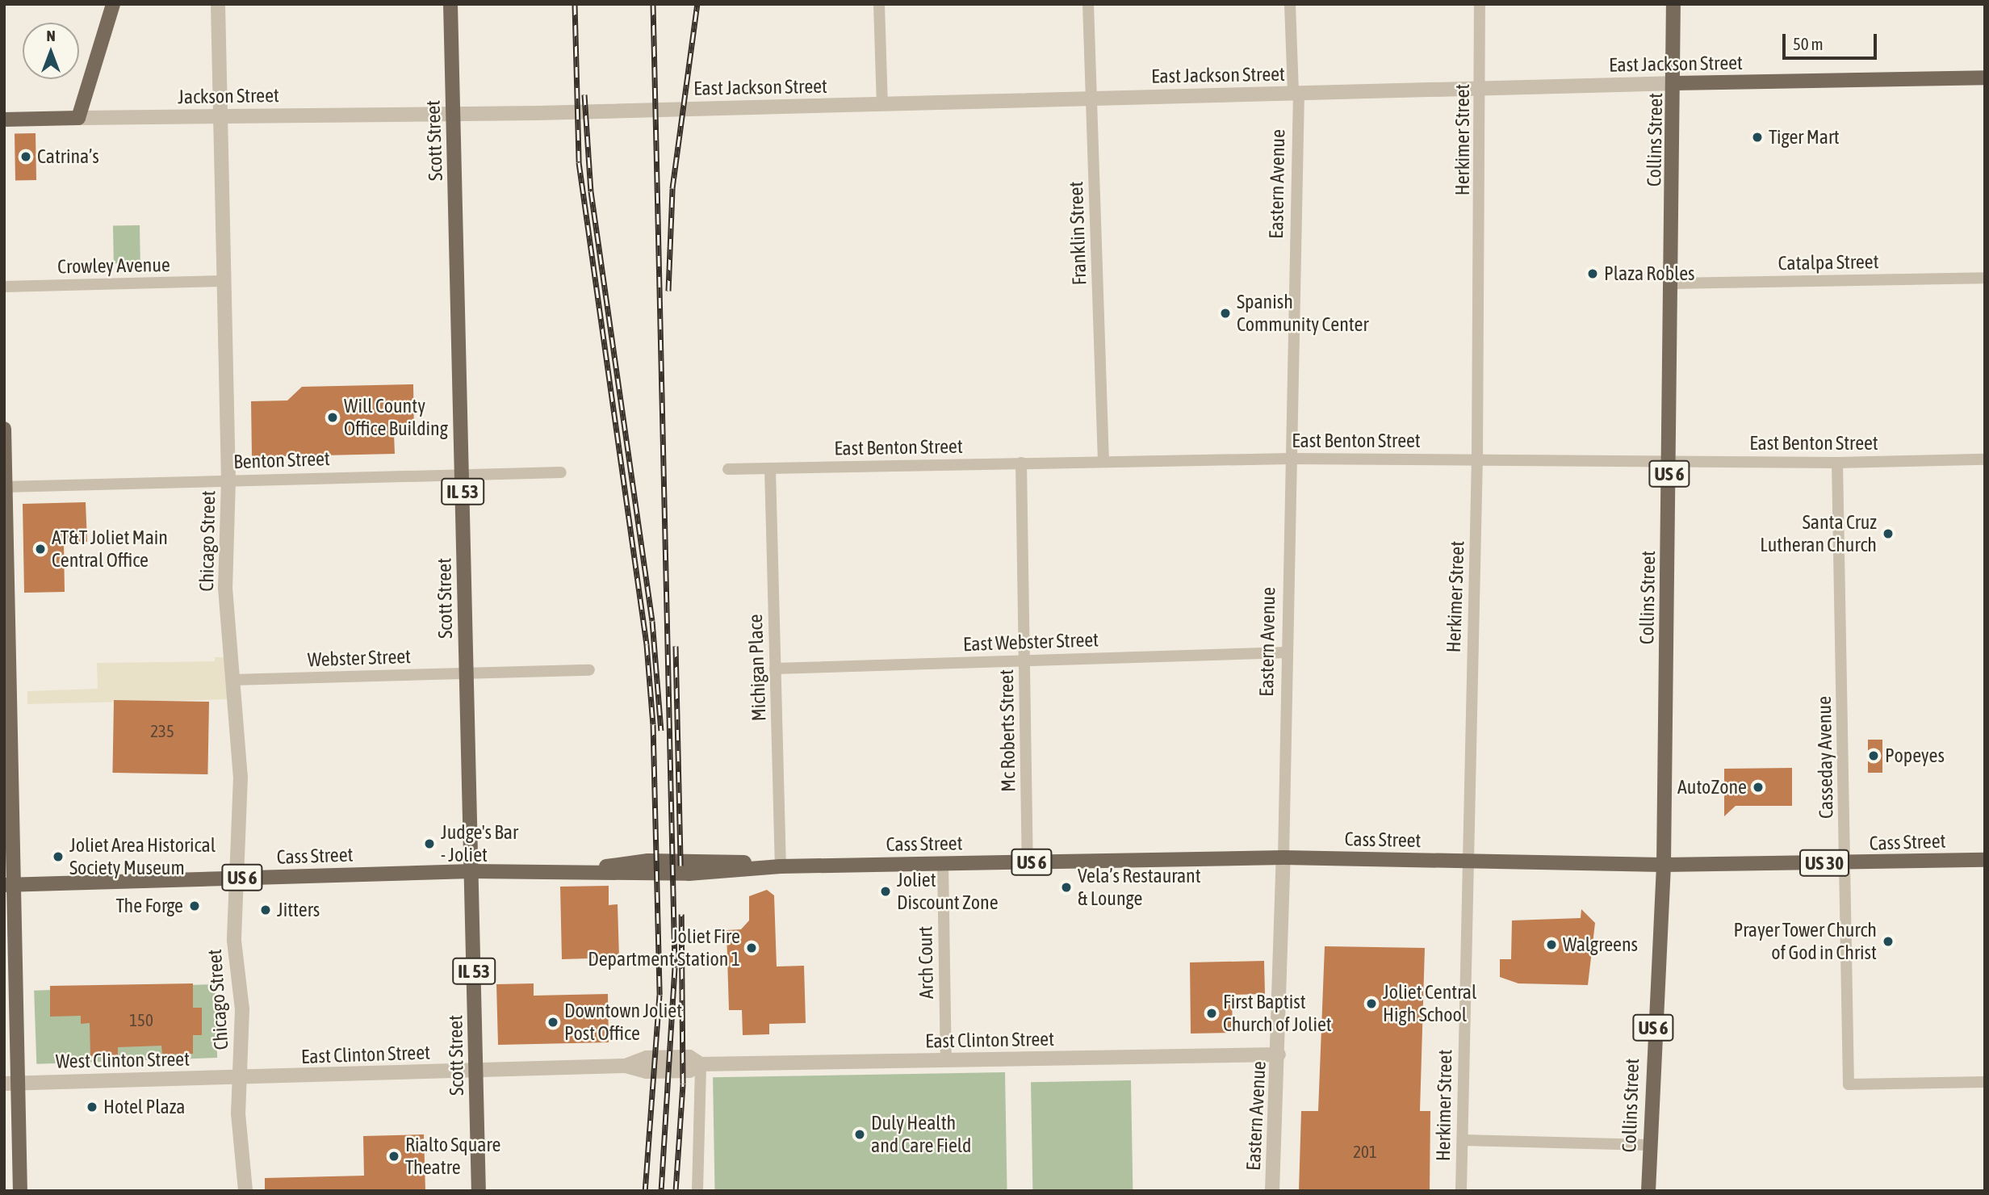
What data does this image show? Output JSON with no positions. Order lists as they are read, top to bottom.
{
  "streets": {
    "main road": [
      "East Jackson Street",
      "Jackson Street",
      "Collins Street",
      "Scott Street",
      "US 6",
      "IL 53",
      "Cass Street",
      "US 30"
    ],
    "street": [
      "Herkimer Street",
      "Eastern Avenue",
      "Franklin Street",
      "Catalpa Street",
      "Crowley Avenue",
      "East Benton Street",
      "Benton Street",
      "Chicago Street",
      "East Webster Street",
      "Webster Street",
      "Michigan Place",
      "Mc Roberts Street",
      "Casseday Avenue",
      "Arch Court",
      "East Clinton Street",
      "West Clinton Street"
    ]
  },
  "crossings": [
    ["East Jackson Street", "Jackson Street"],
    ["East Jackson Street", "Herkimer Street"],
    ["East Jackson Street", "Collins Street"],
    ["East Jackson Street", "Scott Street"],
    ["East Jackson Street", "Eastern Avenue"],
    ["East Jackson Street", "Franklin Street"],
    ["Jackson Street", "Scott Street"],
    ["Jackson Street", "Chicago Street"],
    ["Herkimer Street", "East Benton Street"],
    ["Herkimer Street", "Cass Street"],
    ["Collins Street", "Catalpa Street"],
    ["Collins Street", "East Benton Street"],
    ["Collins Street", "Cass Street"],
    ["Scott Street", "Benton Street"],
    ["Scott Street", "Webster Street"],
    ["Scott Street", "Cass Street"],
    ["Scott Street", "East Clinton Street"],
    ["Eastern Avenue", "East Benton Street"],
    ["Eastern Avenue", "East Webster Street"],
    ["Eastern Avenue", "Cass Street"],
    ["Eastern Avenue", "East Clinton Street"],
    ["Franklin Street", "East Benton Street"],
    ["Crowley Avenue", "Chicago Street"],
    ["East Benton Street", "Michigan Place"],
    ["East Benton Street", "Mc Roberts Street"],
    ["East Benton Street", "Casseday Avenue"],
    ["Benton Street", "Chicago Street"],
    ["Chicago Street", "Webster Street"],
    ["Chicago Street", "Cass Street"],
    ["Chicago Street", "East Clinton Street"],
    ["Chicago Street", "West Clinton Street"],
    ["East Webster Street", "Michigan Place"],
    ["East Webster Street", "Mc Roberts Street"],
    ["Michigan Place", "Cass Street"],
    ["Mc Roberts Street", "Cass Street"],
    ["Casseday Avenue", "Cass Street"],
    ["Cass Street", "Arch Court"],
    ["Arch Court", "East Clinton Street"],
    ["East Clinton Street", "West Clinton Street"]
  ],
  "places": [
    "Tiger Mart",
    "Catrina’s",
    "Plaza Robles",
    "Spanish Community Center",
    "Will County Office Building",
    "Santa Cruz Lutheran Church",
    "AT&T Joliet Main Central Office",
    "Popeyes",
    "AutoZone",
    "Judge's Bar - Joliet",
    "Joliet Area Historical Society Museum",
    "Vela’s Restaurant & Lounge",
    "Joliet Discount Zone",
    "The Forge",
    "Jitters",
    "Prayer Tower Church of God in Christ",
    "Walgreens",
    "Joliet Fire Department Station 1",
    "Joliet Central High School",
    "First Baptist Church of Joliet",
    "Downtown Joliet Post Office",
    "Hotel Plaza",
    "Duly Health and Care Field",
    "Rialto Square Theatre"
  ],
  "house_numbers": ["235", "150", "201"],
  "scale_bar": "50 m",
  "north": "top"
}
